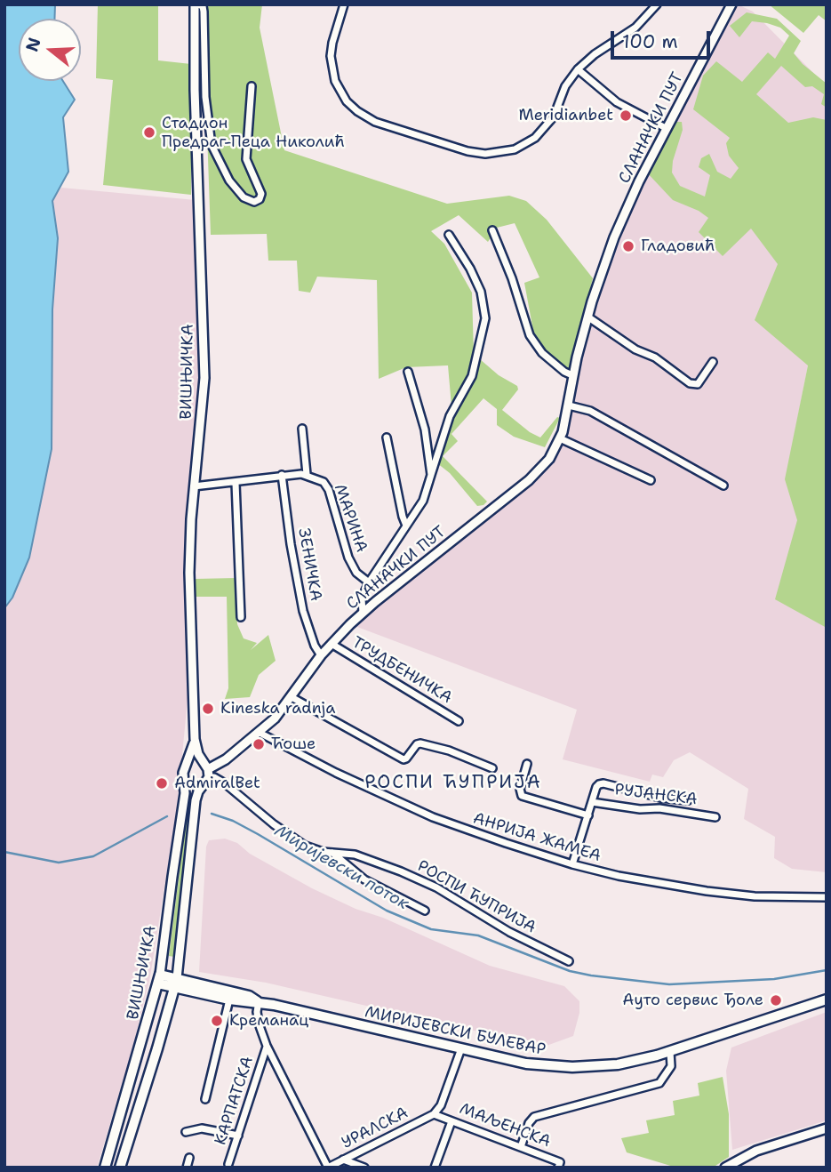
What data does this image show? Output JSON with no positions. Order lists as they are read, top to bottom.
{
  "streets": {
    "main road": ["ВИШЊИЧКА", "МИРИЈЕВСКИ БУЛЕВАР"],
    "street": [
      "СЛАНАЧКИ ПУТ",
      "МАРИНА",
      "ЗЕНИЧКА",
      "ТРУДБЕНИЧКА",
      "РУЈАНСКА",
      "АНРИЈА ЖАМЕА",
      "РОСПИ ЋУПРИЈА",
      "КАРПАТСКА",
      "МАЉЕНСКА",
      "УРАЛСКА"
    ]
  },
  "crossings": [
    ["СЛАНАЧКИ ПУТ", "ВИШЊИЧКА"],
    ["СЛАНАЧКИ ПУТ", "ЗЕНИЧКА"],
    ["СЛАНАЧКИ ПУТ", "ТРУДБЕНИЧКА"],
    ["СЛАНАЧКИ ПУТ", "АНРИЈА ЖАМЕА"],
    ["СЛАНАЧКИ ПУТ", "РОСПИ ЋУПРИЈА"],
    ["ВИШЊИЧКА", "РОСПИ ЋУПРИЈА"],
    ["ВИШЊИЧКА", "МИРИЈЕВСКИ БУЛЕВАР"],
    ["МАЉЕНСКА", "УРАЛСКА"]
  ],
  "districts": ["РОСПИ ЋУПРИЈА"],
  "water": ["Миријевски поток"],
  "places": [
    "Meridianbet",
    "Стадион Предраг-Пеца Николић",
    "Гладовић",
    "Kineska radnja",
    "Ћоше",
    "AdmiralBet",
    "Ауто сервис Ђоле",
    "Креманац"
  ],
  "scale_bar": "100 m",
  "north": "left"
}
